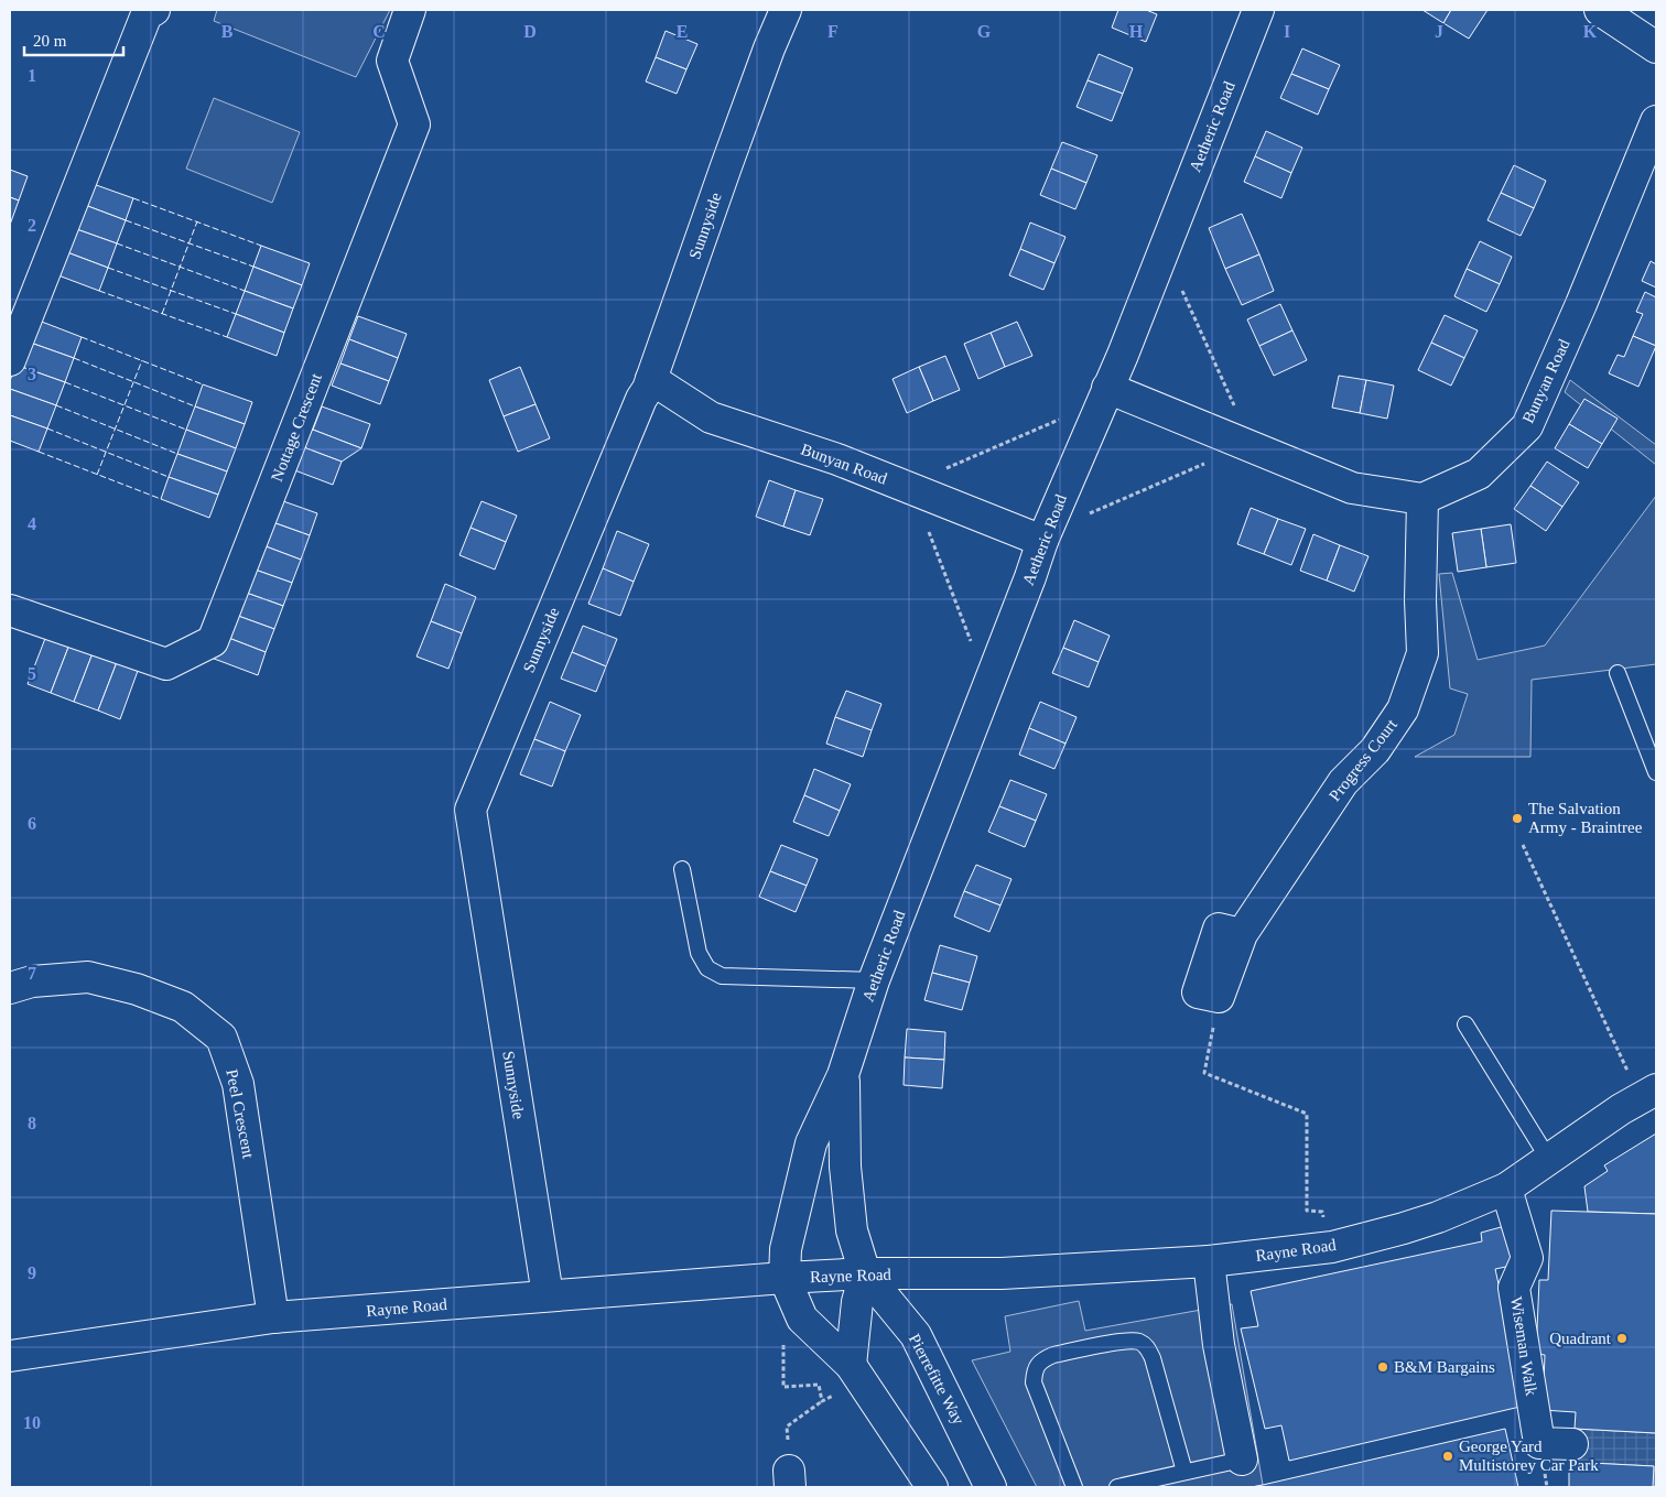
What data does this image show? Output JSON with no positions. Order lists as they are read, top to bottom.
{
  "streets": {
    "street": [
      "Aetheric Road",
      "Sunnyside",
      "Bunyan Road",
      "Nottage Crescent",
      "Progress Court",
      "Peel Crescent",
      "Rayne Road",
      "Wiseman Walk",
      "Pierrefitte Way"
    ]
  },
  "crossings": [
    ["Aetheric Road", "Bunyan Road"],
    ["Aetheric Road", "Rayne Road"],
    ["Aetheric Road", "Pierrefitte Way"],
    ["Sunnyside", "Bunyan Road"],
    ["Sunnyside", "Rayne Road"],
    ["Bunyan Road", "Progress Court"],
    ["Peel Crescent", "Rayne Road"],
    ["Rayne Road", "Wiseman Walk"],
    ["Rayne Road", "Pierrefitte Way"]
  ],
  "places": [
    "The Salvation Army - Braintree",
    "Quadrant",
    "B&M Bargains",
    "George Yard Multistorey Car Park"
  ],
  "scale_bar": "20 m",
  "grid": {
    "columns": [
      "B",
      "C",
      "D",
      "E",
      "F",
      "G",
      "H",
      "I",
      "J",
      "K"
    ],
    "rows": [
      "1",
      "2",
      "3",
      "4",
      "5",
      "6",
      "7",
      "8",
      "9",
      "10"
    ]
  }
}
